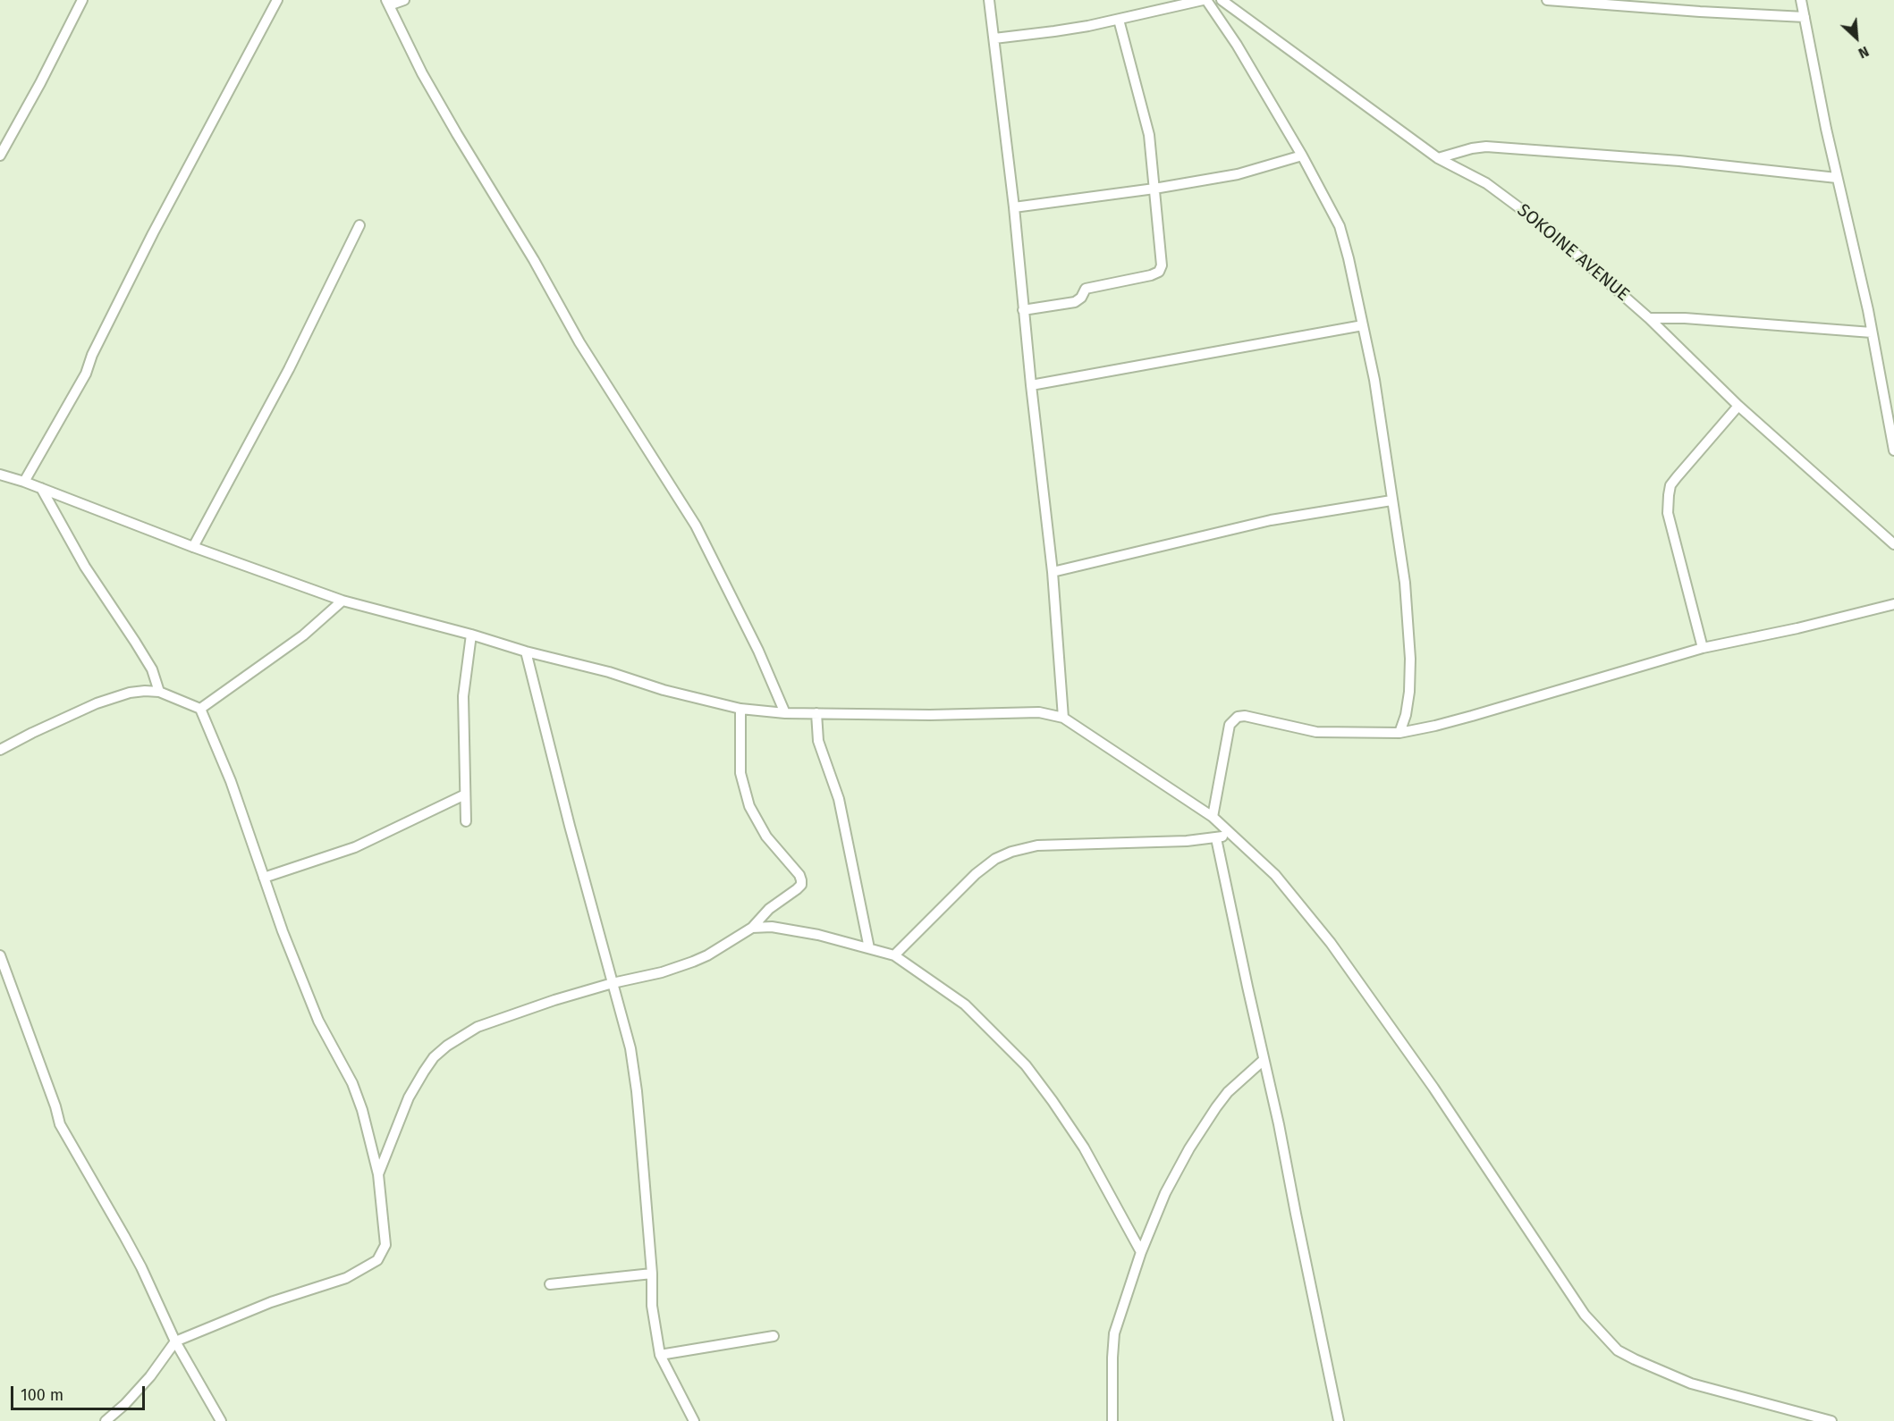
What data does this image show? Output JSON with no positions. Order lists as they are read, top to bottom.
{
  "streets": {
    "street": ["SOKOINE AVENUE"]
  },
  "scale_bar": "100 m",
  "north": "bottom right"
}
